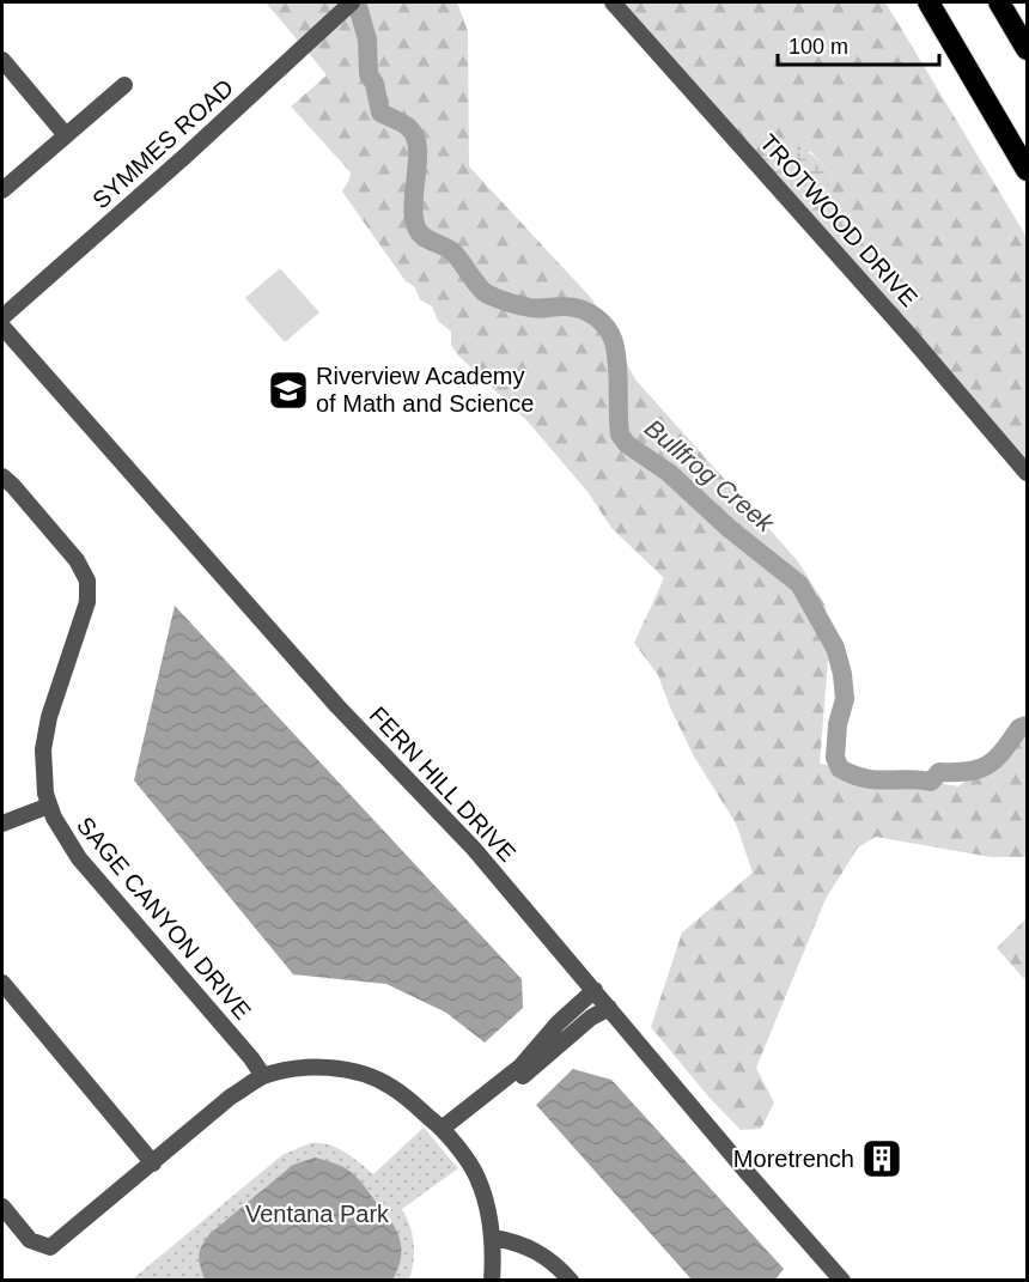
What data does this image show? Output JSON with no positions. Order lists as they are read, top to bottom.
{
  "streets": {
    "street": [
      "SYMMES ROAD",
      "TROTWOOD DRIVE",
      "FERN HILL DRIVE",
      "SAGE CANYON DRIVE"
    ]
  },
  "water": ["Bullfrog Creek"],
  "parks": ["Ventana Park"],
  "places": {
    "school or university": ["Riverview Academy of Math and Science"],
    "building": ["Moretrench"]
  },
  "scale_bar": "100 m"
}
